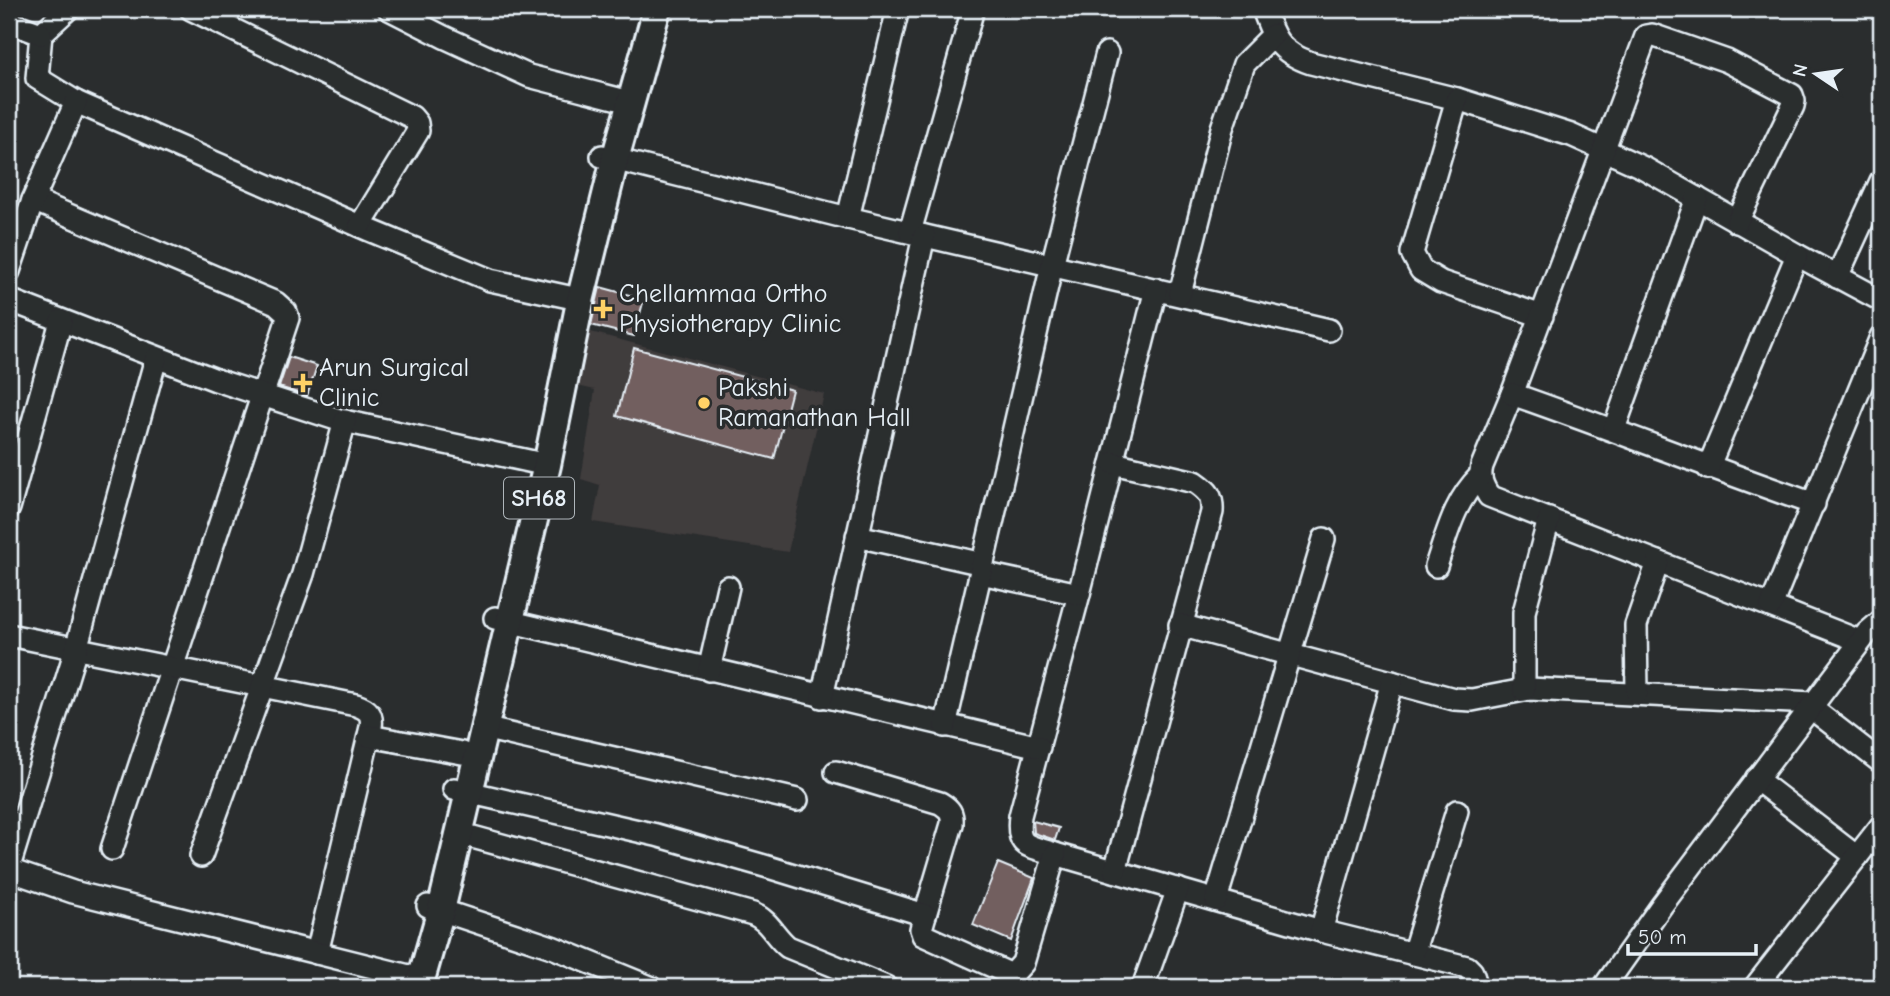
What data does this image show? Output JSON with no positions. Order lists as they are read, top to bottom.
{
  "streets": {
    "main road": ["SH68"]
  },
  "places": {
    "health": ["Chellammaa Ortho Physiotherapy Clinic", "Arun Surgical Clinic"],
    "other": ["Pakshi Ramanathan Hall"]
  },
  "scale_bar": "50 m",
  "north": "left"
}
